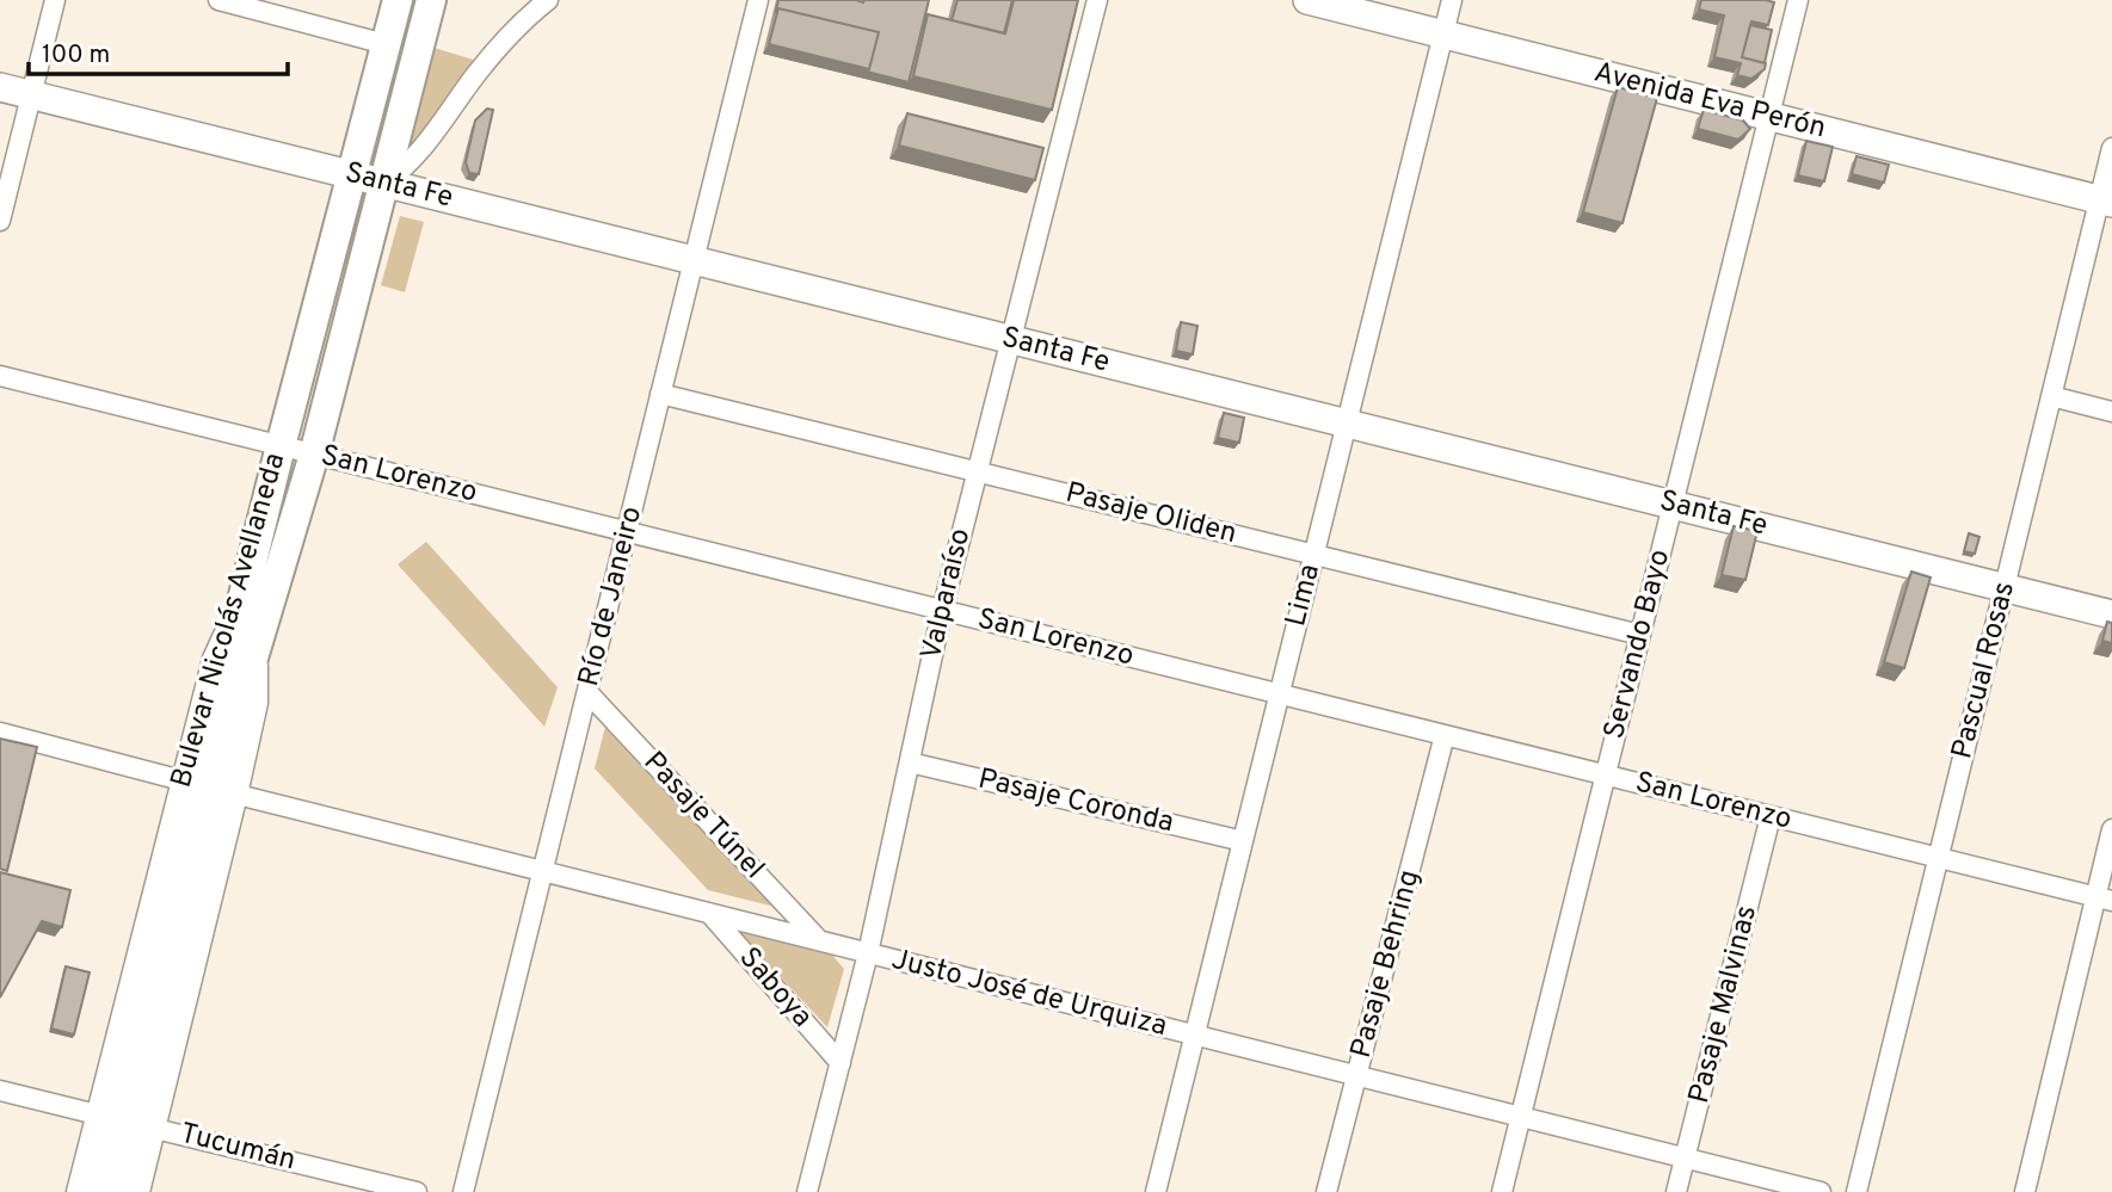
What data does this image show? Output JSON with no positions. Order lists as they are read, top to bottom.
{
  "streets": {
    "main road": ["Avenida Eva Perón", "Santa Fe", "Bulevar Nicolás Avellaneda"],
    "street": [
      "San Lorenzo",
      "Pasaje Oliden",
      "Valparaíso",
      "Lima",
      "Río de Janeiro",
      "Servando Bayo",
      "Pascual Rosas",
      "Pasaje Coronda",
      "Pasaje Túnel",
      "Pasaje Behring",
      "Saboya",
      "Justo José de Urquiza",
      "Pasaje Malvinas",
      "Tucumán"
    ]
  },
  "crossings": [
    ["Avenida Eva Perón", "Lima"],
    ["Avenida Eva Perón", "Servando Bayo"],
    ["Avenida Eva Perón", "Pascual Rosas"],
    ["Santa Fe", "Valparaíso"],
    ["Santa Fe", "Lima"],
    ["Santa Fe", "Río de Janeiro"],
    ["Santa Fe", "Bulevar Nicolás Avellaneda"],
    ["Santa Fe", "Servando Bayo"],
    ["Santa Fe", "Pascual Rosas"],
    ["San Lorenzo", "Valparaíso"],
    ["San Lorenzo", "Lima"],
    ["San Lorenzo", "Río de Janeiro"],
    ["San Lorenzo", "Bulevar Nicolás Avellaneda"],
    ["San Lorenzo", "Servando Bayo"],
    ["San Lorenzo", "Pascual Rosas"],
    ["San Lorenzo", "Pasaje Behring"],
    ["San Lorenzo", "Pasaje Malvinas"],
    ["Pasaje Oliden", "Valparaíso"],
    ["Pasaje Oliden", "Lima"],
    ["Pasaje Oliden", "Río de Janeiro"],
    ["Pasaje Oliden", "Servando Bayo"],
    ["Valparaíso", "Pasaje Coronda"],
    ["Valparaíso", "Saboya"],
    ["Valparaíso", "Justo José de Urquiza"],
    ["Lima", "Pasaje Coronda"],
    ["Lima", "Justo José de Urquiza"],
    ["Río de Janeiro", "Pasaje Túnel"],
    ["Río de Janeiro", "Justo José de Urquiza"],
    ["Bulevar Nicolás Avellaneda", "Justo José de Urquiza"],
    ["Bulevar Nicolás Avellaneda", "Tucumán"],
    ["Servando Bayo", "Justo José de Urquiza"],
    ["Pasaje Túnel", "Justo José de Urquiza"],
    ["Pasaje Behring", "Justo José de Urquiza"],
    ["Saboya", "Justo José de Urquiza"],
    ["Justo José de Urquiza", "Pasaje Malvinas"]
  ],
  "scale_bar": "100 m"
}
